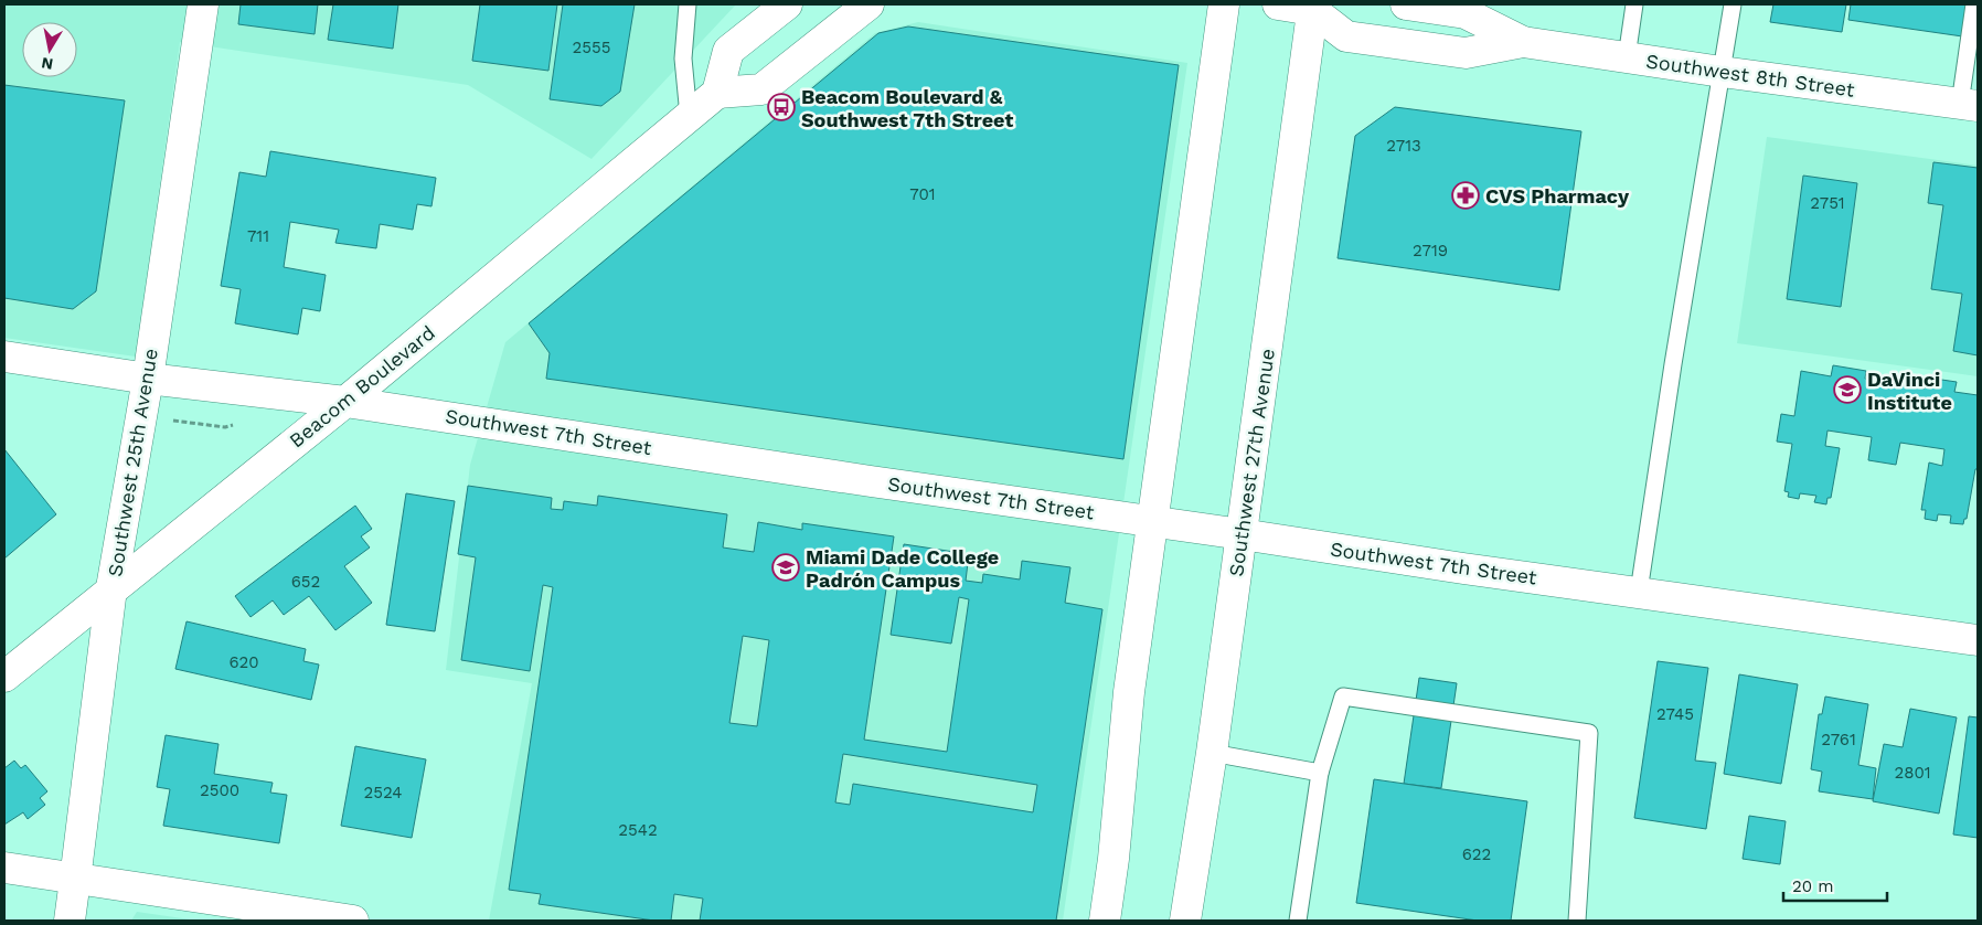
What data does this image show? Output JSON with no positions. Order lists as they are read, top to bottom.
{
  "streets": {
    "main road": [
      "Southwest 8th Street",
      "Beacom Boulevard",
      "Southwest 7th Street",
      "Southwest 25th Avenue",
      "Southwest 27th Avenue"
    ]
  },
  "crossings": [
    ["Southwest 8th Street", "Southwest 27th Avenue"],
    ["Beacom Boulevard", "Southwest 7th Street"],
    ["Beacom Boulevard", "Southwest 25th Avenue"],
    ["Southwest 7th Street", "Southwest 25th Avenue"],
    ["Southwest 7th Street", "Southwest 27th Avenue"]
  ],
  "places": {
    "bus stop": ["Beacom Boulevard & Southwest 7th Street"],
    "pharmacy": ["CVS Pharmacy"],
    "school or university": ["DaVinci Institute", "Miami Dade College Padrón Campus"]
  },
  "house_numbers": [
    "2555",
    "2713",
    "701",
    "2751",
    "711",
    "2719",
    "652",
    "620",
    "2745",
    "2761",
    "2801",
    "2500",
    "2524",
    "2542",
    "622"
  ],
  "scale_bar": "20 m",
  "north": "bottom"
}
